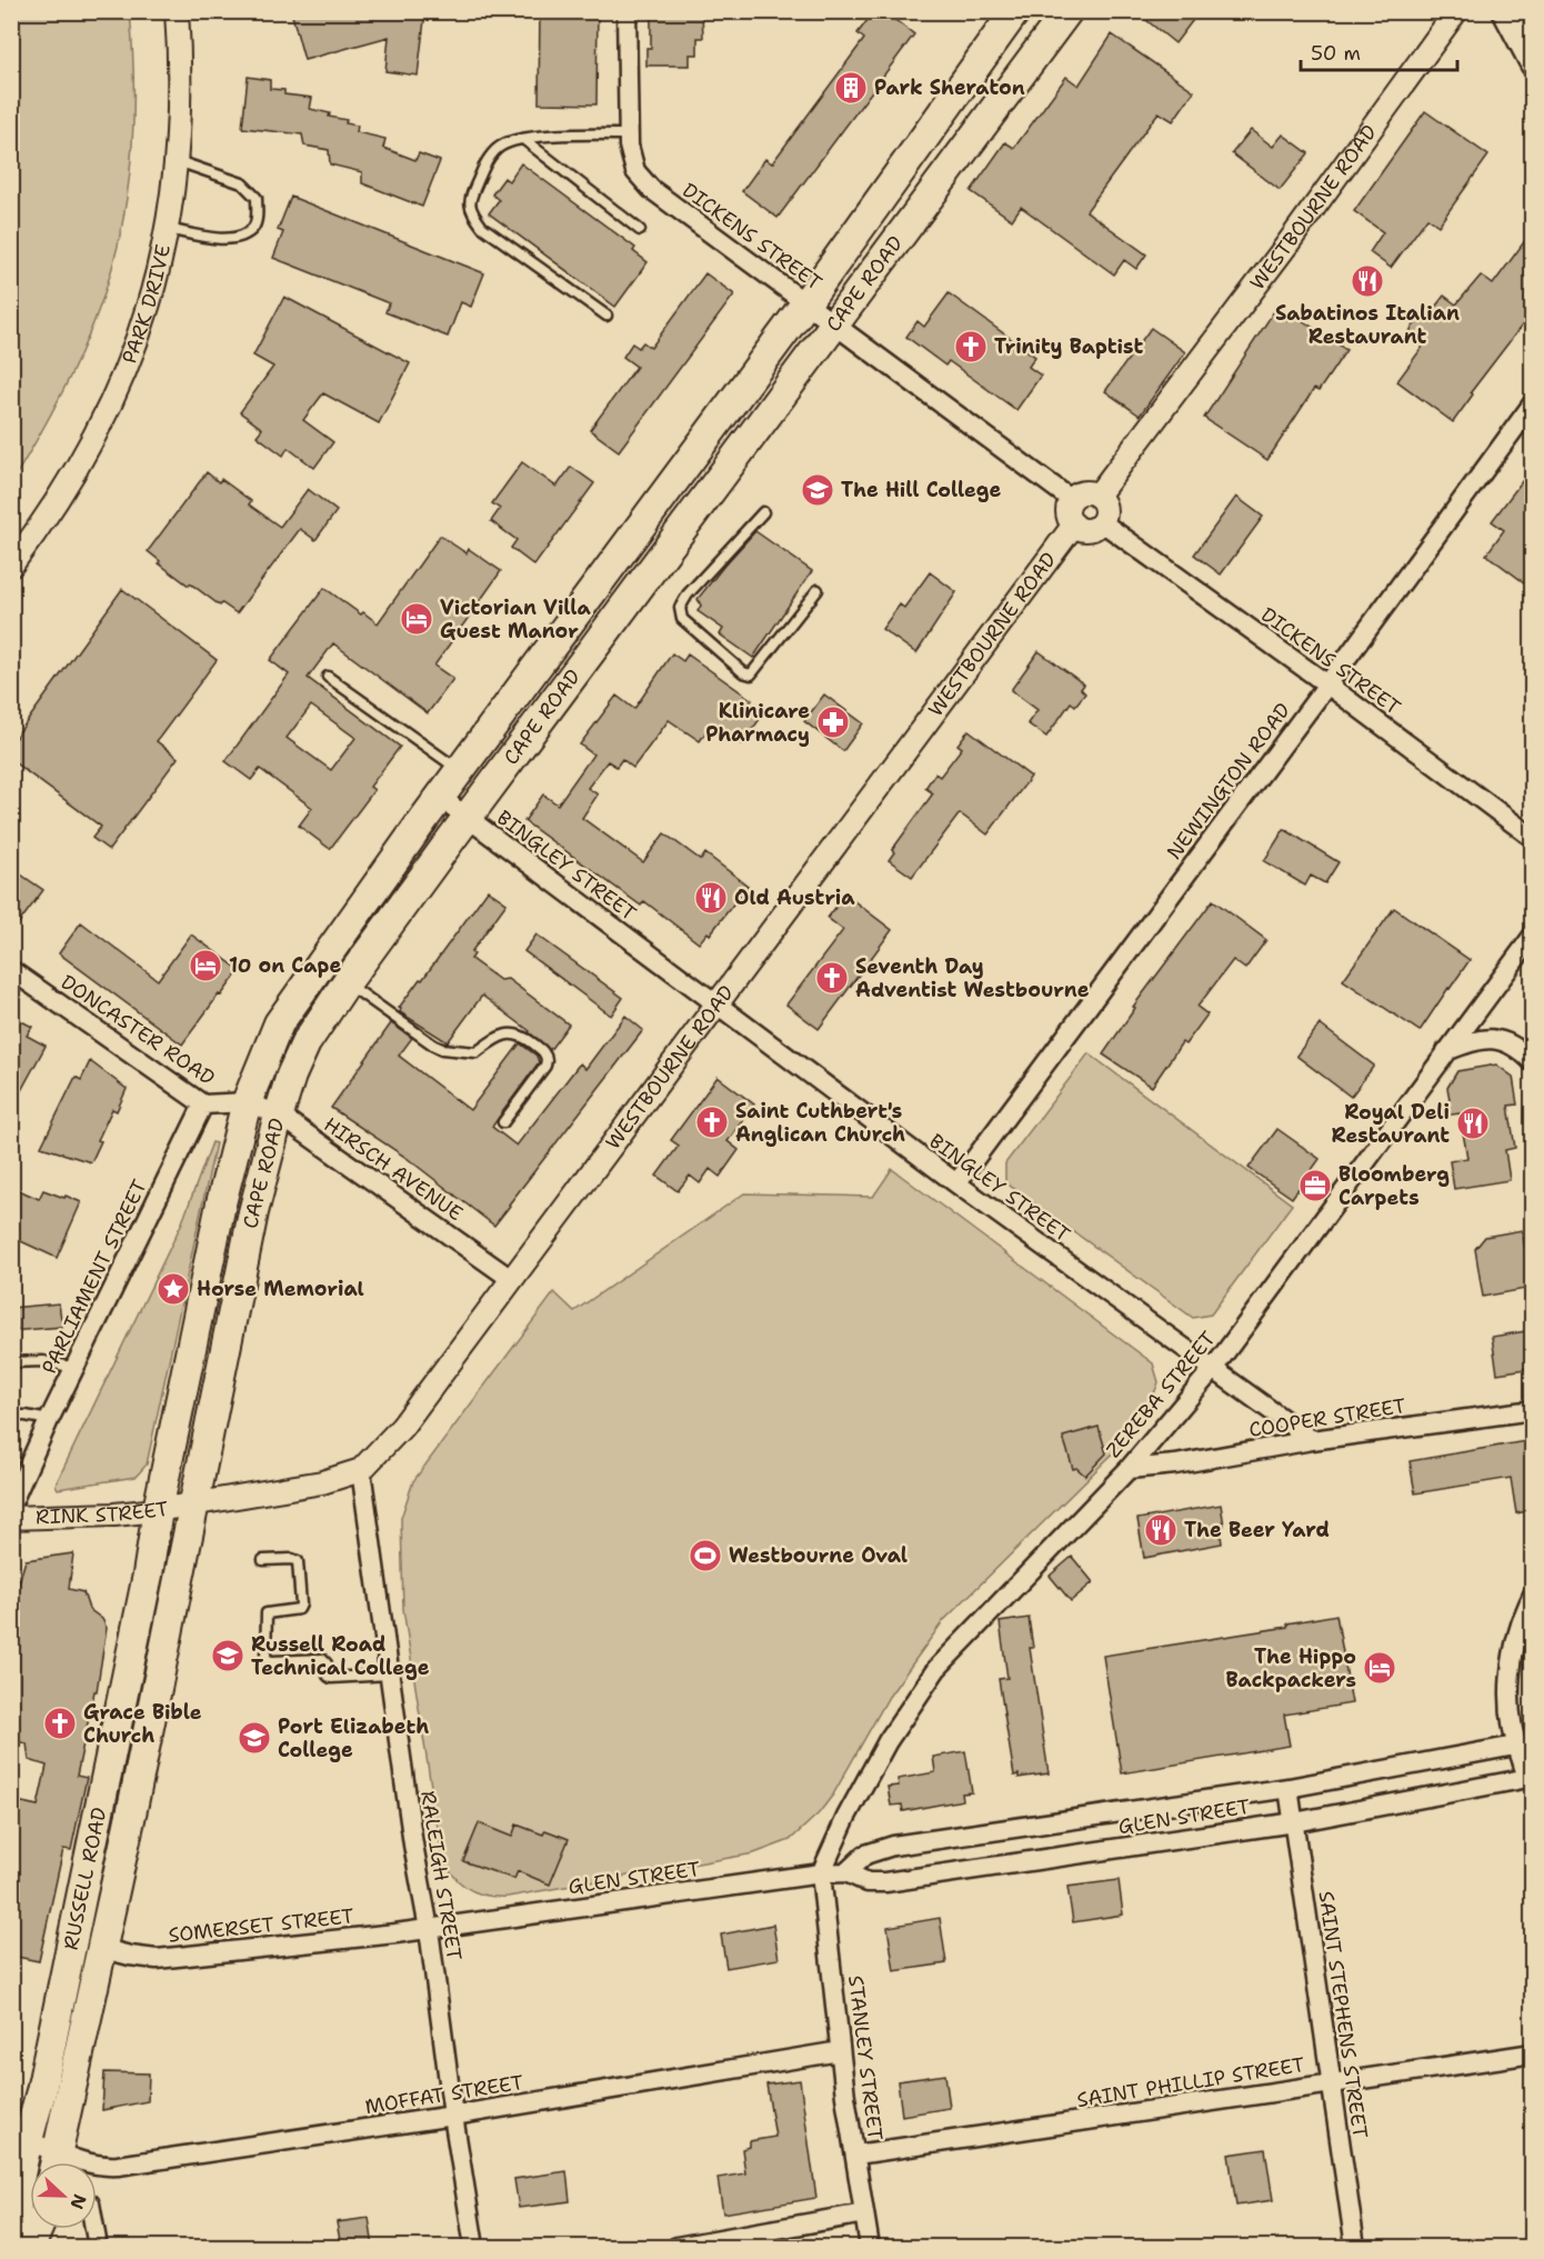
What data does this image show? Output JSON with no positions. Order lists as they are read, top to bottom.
{
  "streets": {
    "main road": ["CAPE ROAD", "RUSSELL ROAD"],
    "street": [
      "WESTBOURNE ROAD",
      "DICKENS STREET",
      "PARK DRIVE",
      "NEWINGTON ROAD",
      "BINGLEY STREET",
      "DONCASTER ROAD",
      "HIRSCH AVENUE",
      "PARLIAMENT STREET",
      "ZEREBA STREET",
      "COOPER STREET",
      "RINK STREET",
      "GLEN STREET",
      "RALEIGH STREET",
      "SOMERSET STREET",
      "SAINT STEPHENS STREET",
      "STANLEY STREET",
      "SAINT PHILLIP STREET",
      "MOFFAT STREET"
    ]
  },
  "crossings": [
    ["WESTBOURNE ROAD", "DICKENS STREET"],
    ["WESTBOURNE ROAD", "CAPE ROAD"],
    ["WESTBOURNE ROAD", "BINGLEY STREET"],
    ["WESTBOURNE ROAD", "HIRSCH AVENUE"],
    ["WESTBOURNE ROAD", "RINK STREET"],
    ["WESTBOURNE ROAD", "RALEIGH STREET"],
    ["WESTBOURNE ROAD", "RUSSELL ROAD"],
    ["DICKENS STREET", "CAPE ROAD"],
    ["DICKENS STREET", "NEWINGTON ROAD"],
    ["CAPE ROAD", "BINGLEY STREET"],
    ["CAPE ROAD", "DONCASTER ROAD"],
    ["CAPE ROAD", "HIRSCH AVENUE"],
    ["CAPE ROAD", "RINK STREET"],
    ["CAPE ROAD", "RUSSELL ROAD"],
    ["NEWINGTON ROAD", "BINGLEY STREET"],
    ["BINGLEY STREET", "ZEREBA STREET"],
    ["BINGLEY STREET", "COOPER STREET"],
    ["DONCASTER ROAD", "HIRSCH AVENUE"],
    ["DONCASTER ROAD", "PARLIAMENT STREET"],
    ["ZEREBA STREET", "COOPER STREET"],
    ["ZEREBA STREET", "GLEN STREET"],
    ["ZEREBA STREET", "STANLEY STREET"],
    ["RINK STREET", "RUSSELL ROAD"],
    ["GLEN STREET", "RALEIGH STREET"],
    ["GLEN STREET", "SOMERSET STREET"],
    ["GLEN STREET", "SAINT STEPHENS STREET"],
    ["GLEN STREET", "STANLEY STREET"],
    ["RALEIGH STREET", "SOMERSET STREET"],
    ["RALEIGH STREET", "MOFFAT STREET"],
    ["RUSSELL ROAD", "SOMERSET STREET"],
    ["RUSSELL ROAD", "MOFFAT STREET"],
    ["SAINT STEPHENS STREET", "SAINT PHILLIP STREET"],
    ["STANLEY STREET", "SAINT PHILLIP STREET"],
    ["STANLEY STREET", "MOFFAT STREET"]
  ],
  "places": {
    "building": ["Park Sheraton"],
    "restaurant": [
      "Sabatinos Italian Restaurant",
      "Old Austria",
      "Royal Deli Restaurant",
      "The Beer Yard"
    ],
    "church": [
      "Trinity Baptist",
      "Seventh Day Adventist Westbourne",
      "Saint Cuthbert's Anglican Church",
      "Grace Bible Church"
    ],
    "school or university": ["The Hill College", "Russell Road Technical College", "Port Elizabeth College"],
    "hotel": ["Victorian Villa Guest Manor", "10 on Cape", "The Hippo Backpackers"],
    "pharmacy": ["Klinicare Pharmacy"],
    "office": ["Bloomberg Carpets"],
    "place": ["Horse Memorial"],
    "sports": ["Westbourne Oval"]
  },
  "scale_bar": "50 m",
  "north": "right"
}
